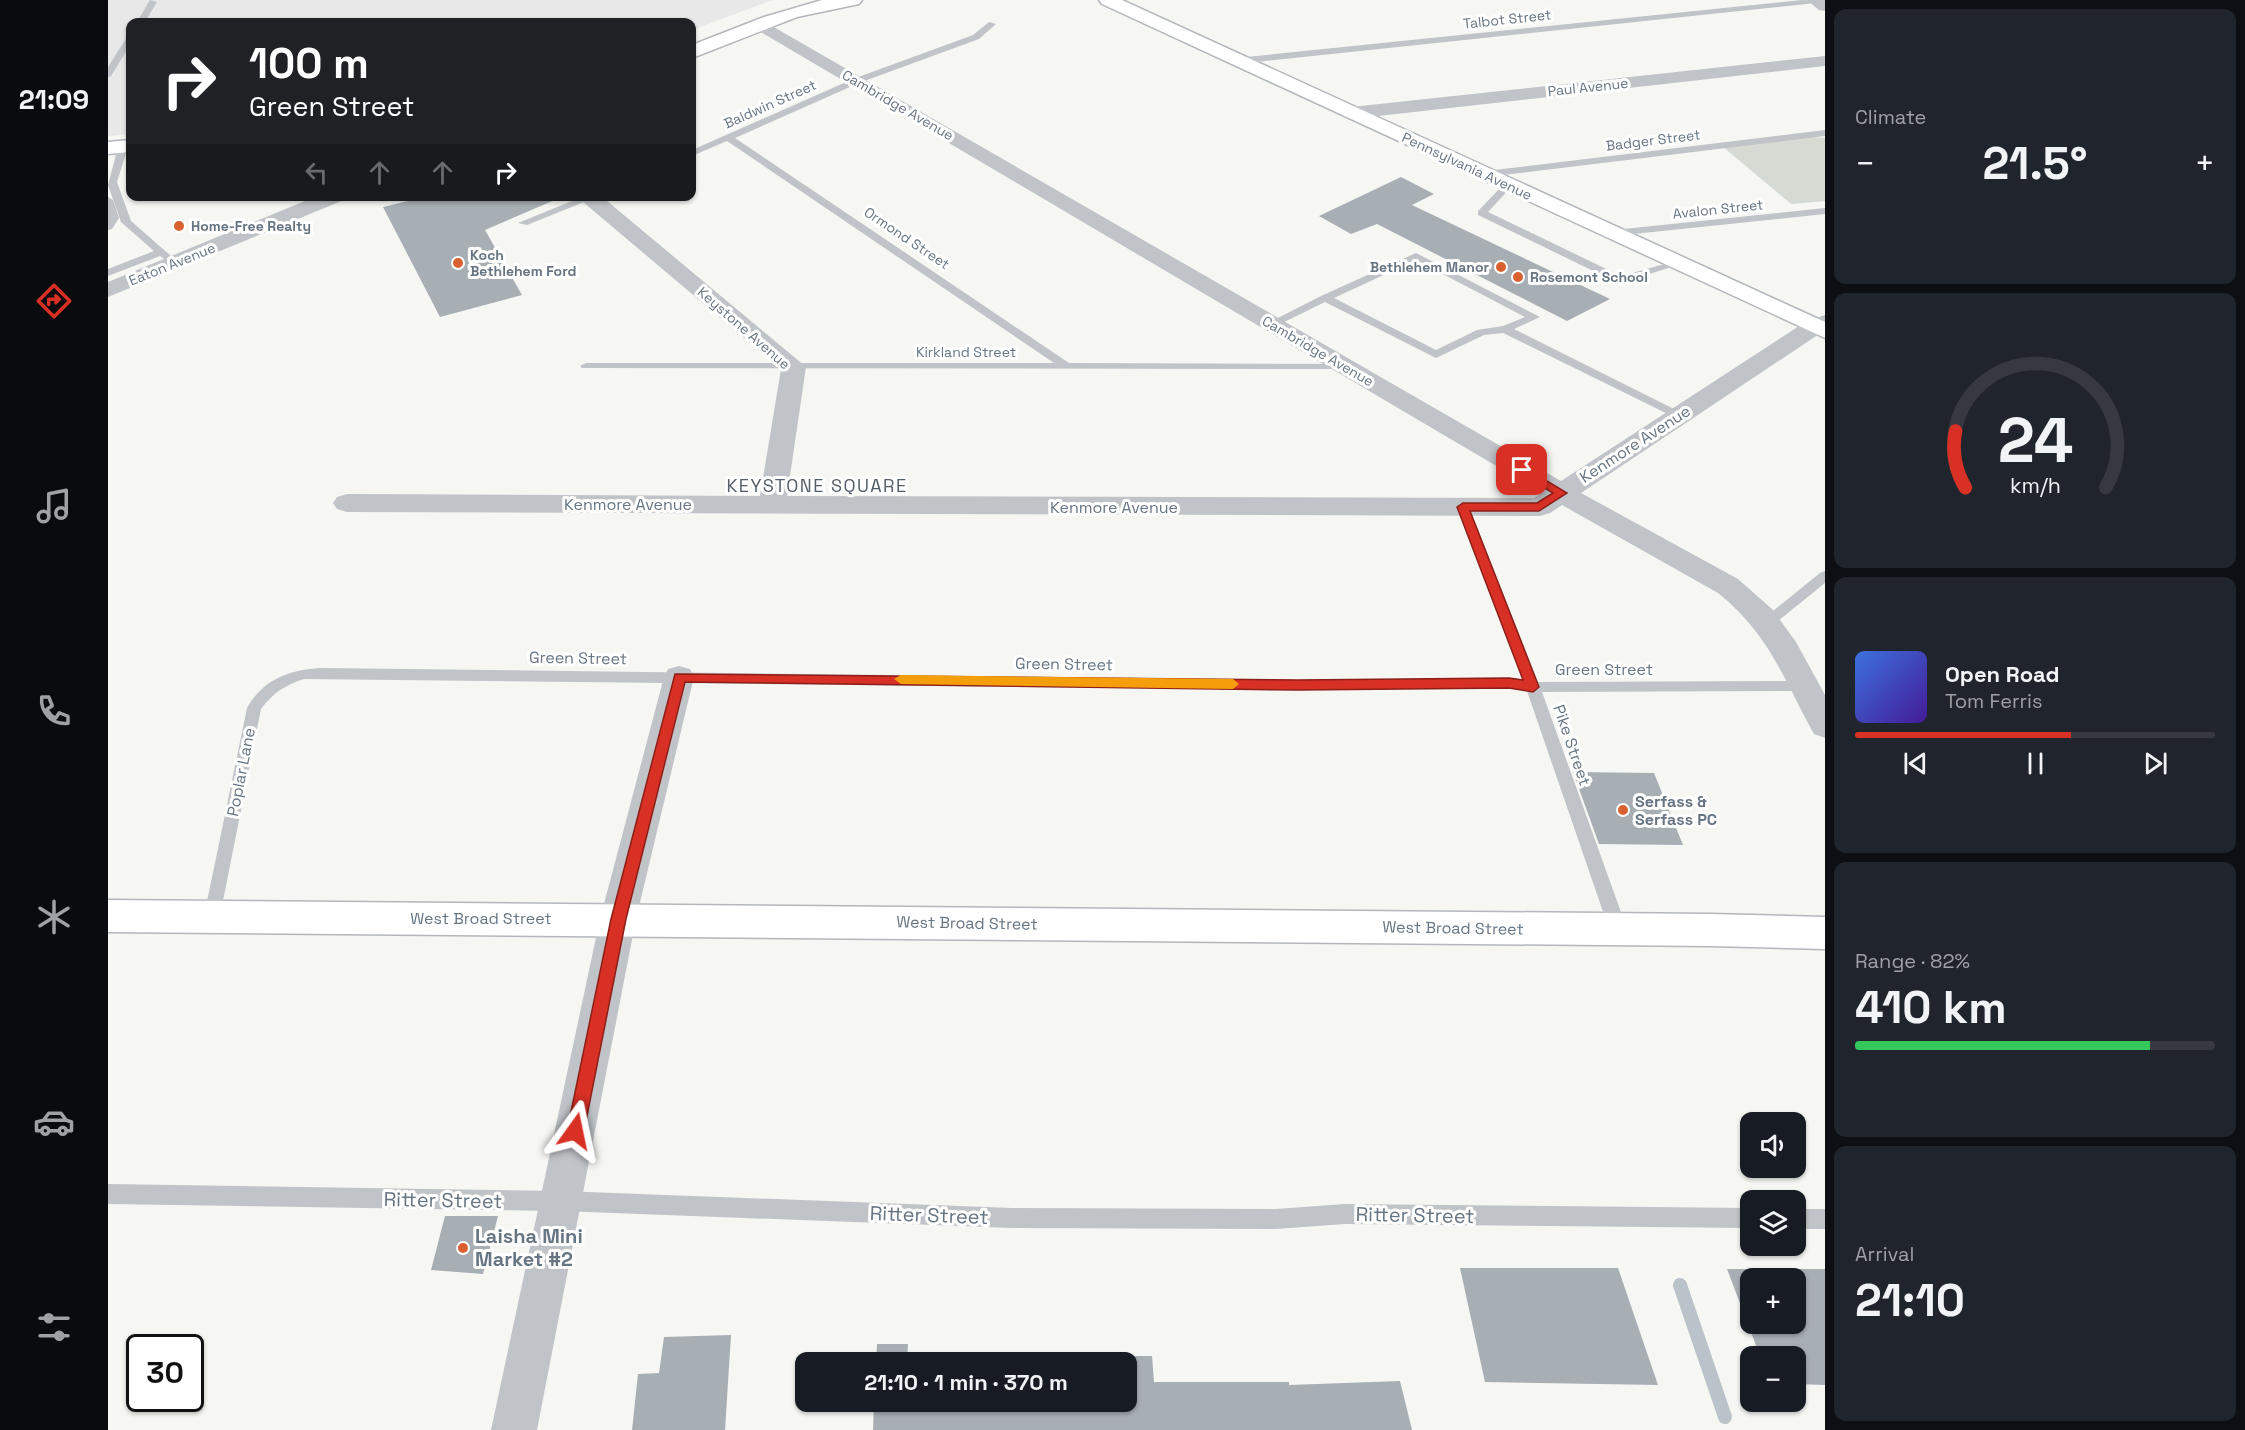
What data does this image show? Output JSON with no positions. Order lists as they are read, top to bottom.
{
  "streets": {
    "main road": ["Pennsylvania Avenue", "West Broad Street"],
    "street": [
      "Paul Avenue",
      "Cambridge Avenue",
      "Eaton Avenue",
      "Keystone Avenue",
      "Kenmore Avenue"
    ],
    "lane": [
      "Talbot Street",
      "Baldwin Street",
      "Badger Street",
      "Avalon Street",
      "Ormond Street",
      "Kirkland Street",
      "Green Street",
      "Pike Street",
      "Poplar Lane",
      "Ritter Street"
    ]
  },
  "crossings": [
    ["Talbot Street", "Pennsylvania Avenue"],
    ["Paul Avenue", "Pennsylvania Avenue"],
    ["Baldwin Street", "Cambridge Avenue"],
    ["Baldwin Street", "Ormond Street"],
    ["Cambridge Avenue", "Kirkland Street"],
    ["Cambridge Avenue", "Kenmore Avenue"],
    ["Cambridge Avenue", "Green Street"],
    ["Badger Street", "Pennsylvania Avenue"],
    ["Pennsylvania Avenue", "Avalon Street"],
    ["Pennsylvania Avenue", "Kenmore Avenue"],
    ["Ormond Street", "Kirkland Street"],
    ["Keystone Avenue", "Kirkland Street"],
    ["Keystone Avenue", "Kenmore Avenue"],
    ["Kenmore Avenue", "Pike Street"],
    ["Green Street", "Pike Street"],
    ["Green Street", "Poplar Lane"],
    ["Pike Street", "West Broad Street"],
    ["Poplar Lane", "West Broad Street"]
  ],
  "districts": ["KEYSTONE SQUARE"],
  "places": [
    "Home-Free Realty",
    "Koch Bethlehem Ford",
    "Bethlehem Manor",
    "Rosemont School",
    "Serfass & Serfass PC",
    "Laisha Mini Market #2"
  ],
  "page": {
    "tabs": "21:09",
    "tile": [
      "Climate",
      ["Range · 82%", "410 km"],
      ["Arrival", "21:10"]
    ],
    "turn": ["100 m", "Green Street"],
    "heat": ["−", "21.5°", "+"],
    "song": ["Open Road", "Tom Ferris"],
    "map_buttons": ["+", "−"],
    "limit": "30",
    "trip": "21:10 · 1 min · 370 m",
    "gauge": ["24", "km/h"]
  }
}
